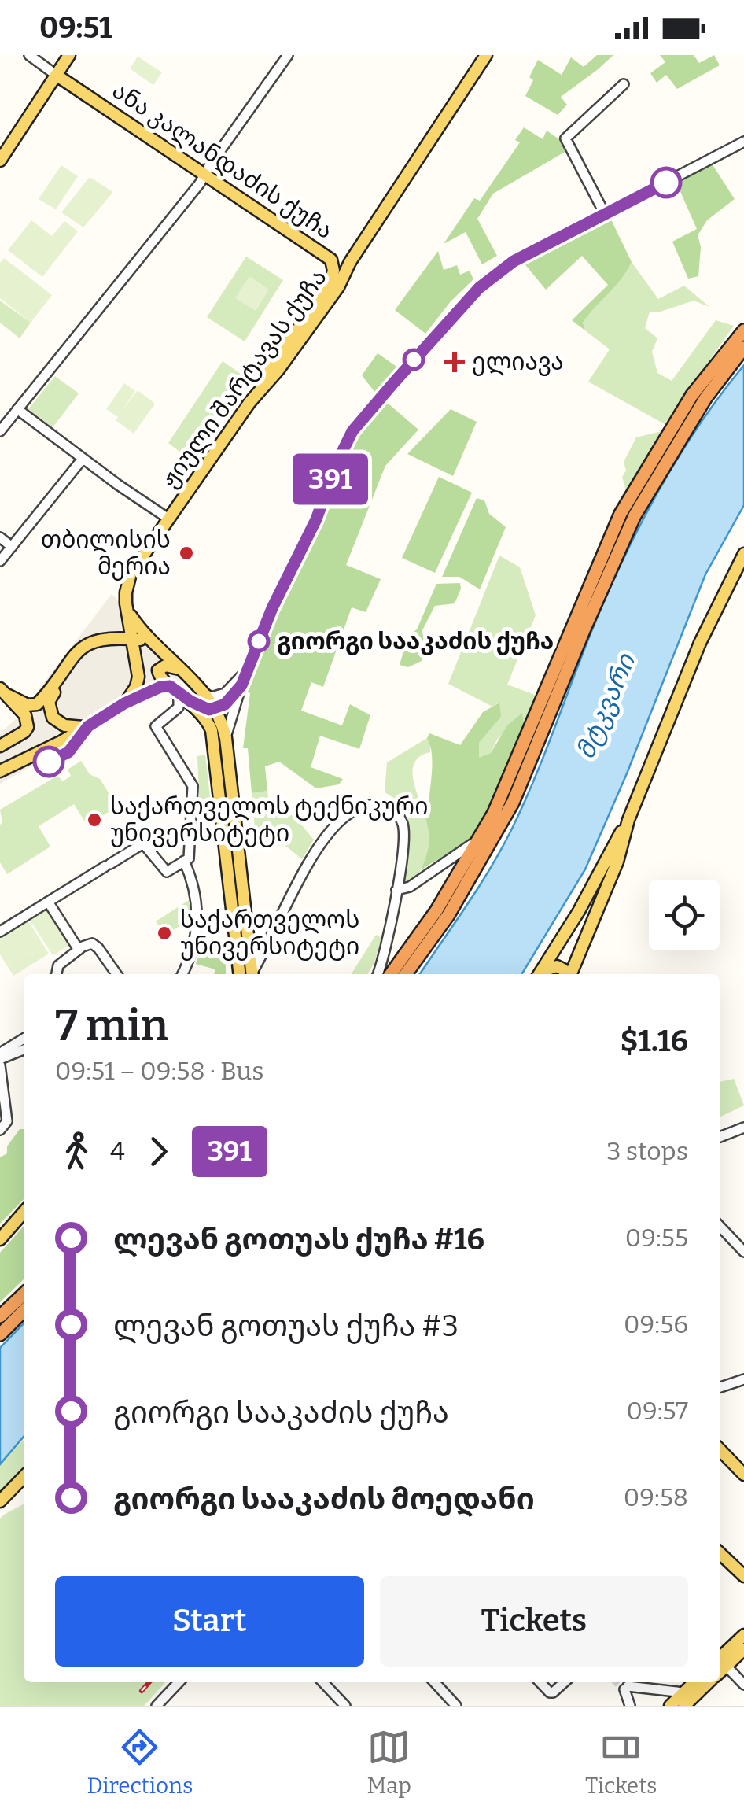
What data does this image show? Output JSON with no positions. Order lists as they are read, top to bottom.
{
  "streets": {
    "main road": ["ანა კალანდაძის ქუჩა", "ჟიული შარტავას ქუჩა"]
  },
  "crossings": [
    ["ანა კალანდაძის ქუჩა", "ჟიული შარტავას ქუჩა"]
  ],
  "water": ["მტკვარი"],
  "places": {
    "health": ["ელიავა"],
    "other": [
      "თბილისის მერია",
      "გიორგი სააკაძის ქუჩა",
      "საქართველოს ტექნიკური უნივერსიტეტი",
      "საქართველოს უნივერსიტეტი"
    ]
  },
  "lines": ["bus line 391"],
  "page": {
    "status": "09:51",
    "on_map": "391",
    "heading": ["7 min", "09:51 – 09:58 · Bus", "$1.16"],
    "legs": ["4", "391", "3 stops"],
    "list": [
      {
        "name": "ლევან გოთუას ქუჩა #16",
        "value": "09:55"
      },
      {
        "name": "ლევან გოთუას ქუჩა #3",
        "value": "09:56"
      },
      {
        "name": "გიორგი სააკაძის ქუჩა",
        "value": "09:57"
      },
      {
        "name": "გიორგი სააკაძის მოედანი",
        "value": "09:58"
      }
    ],
    "buttons": ["Start", "Tickets"],
    "tabs": ["Directions", "Map", "Tickets"]
  }
}
